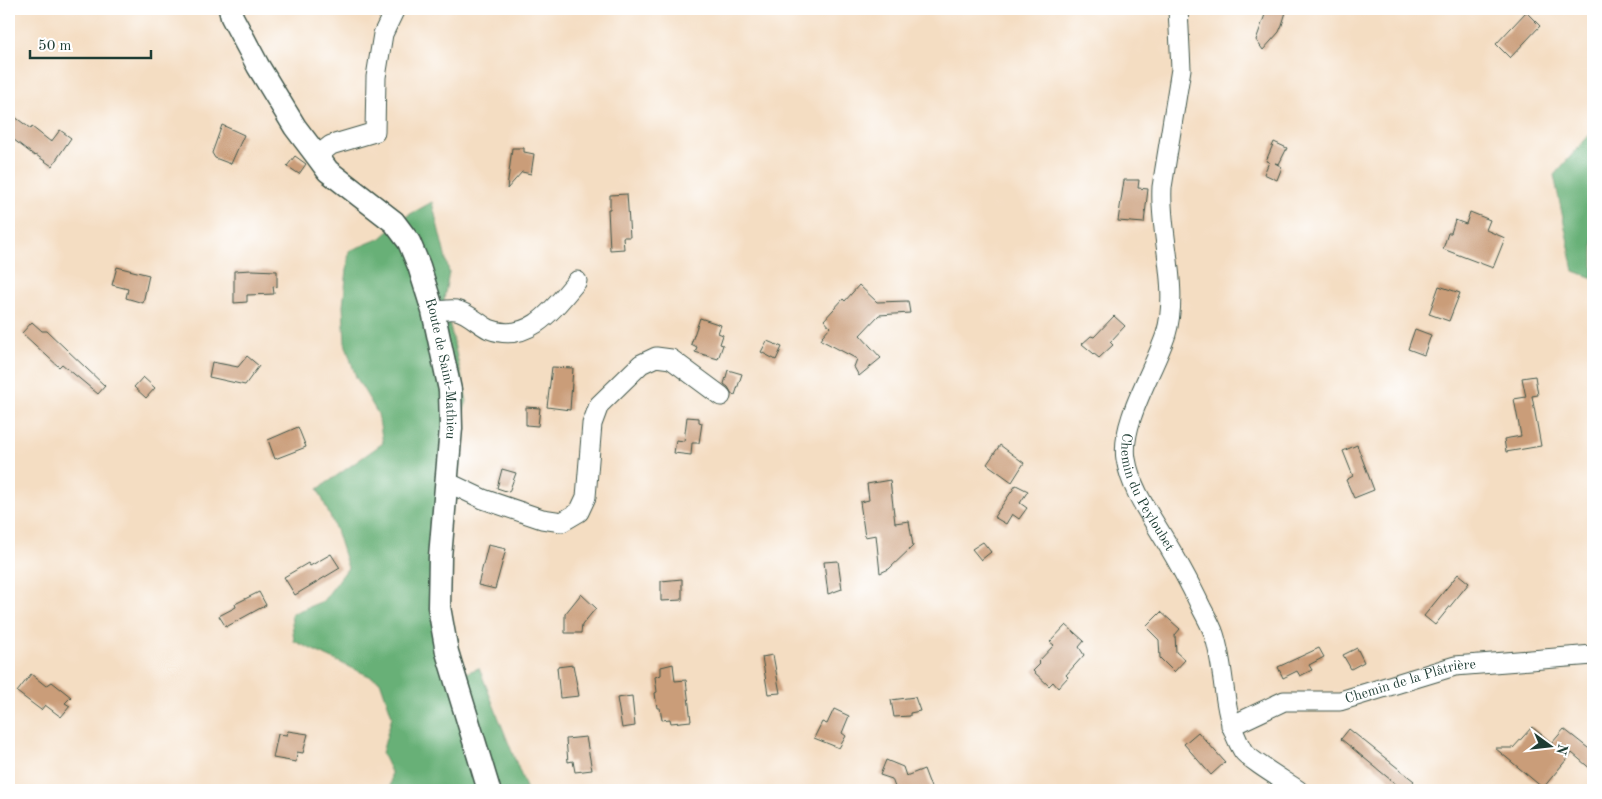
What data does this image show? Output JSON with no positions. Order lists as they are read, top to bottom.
{
  "streets": {
    "street": ["Route de Saint-Mathieu", "Chemin du Peyloubet", "Chemin de la Plâtrière"]
  },
  "crossings": [
    ["Chemin du Peyloubet", "Chemin de la Plâtrière"]
  ],
  "scale_bar": "50 m",
  "north": "right"
}
